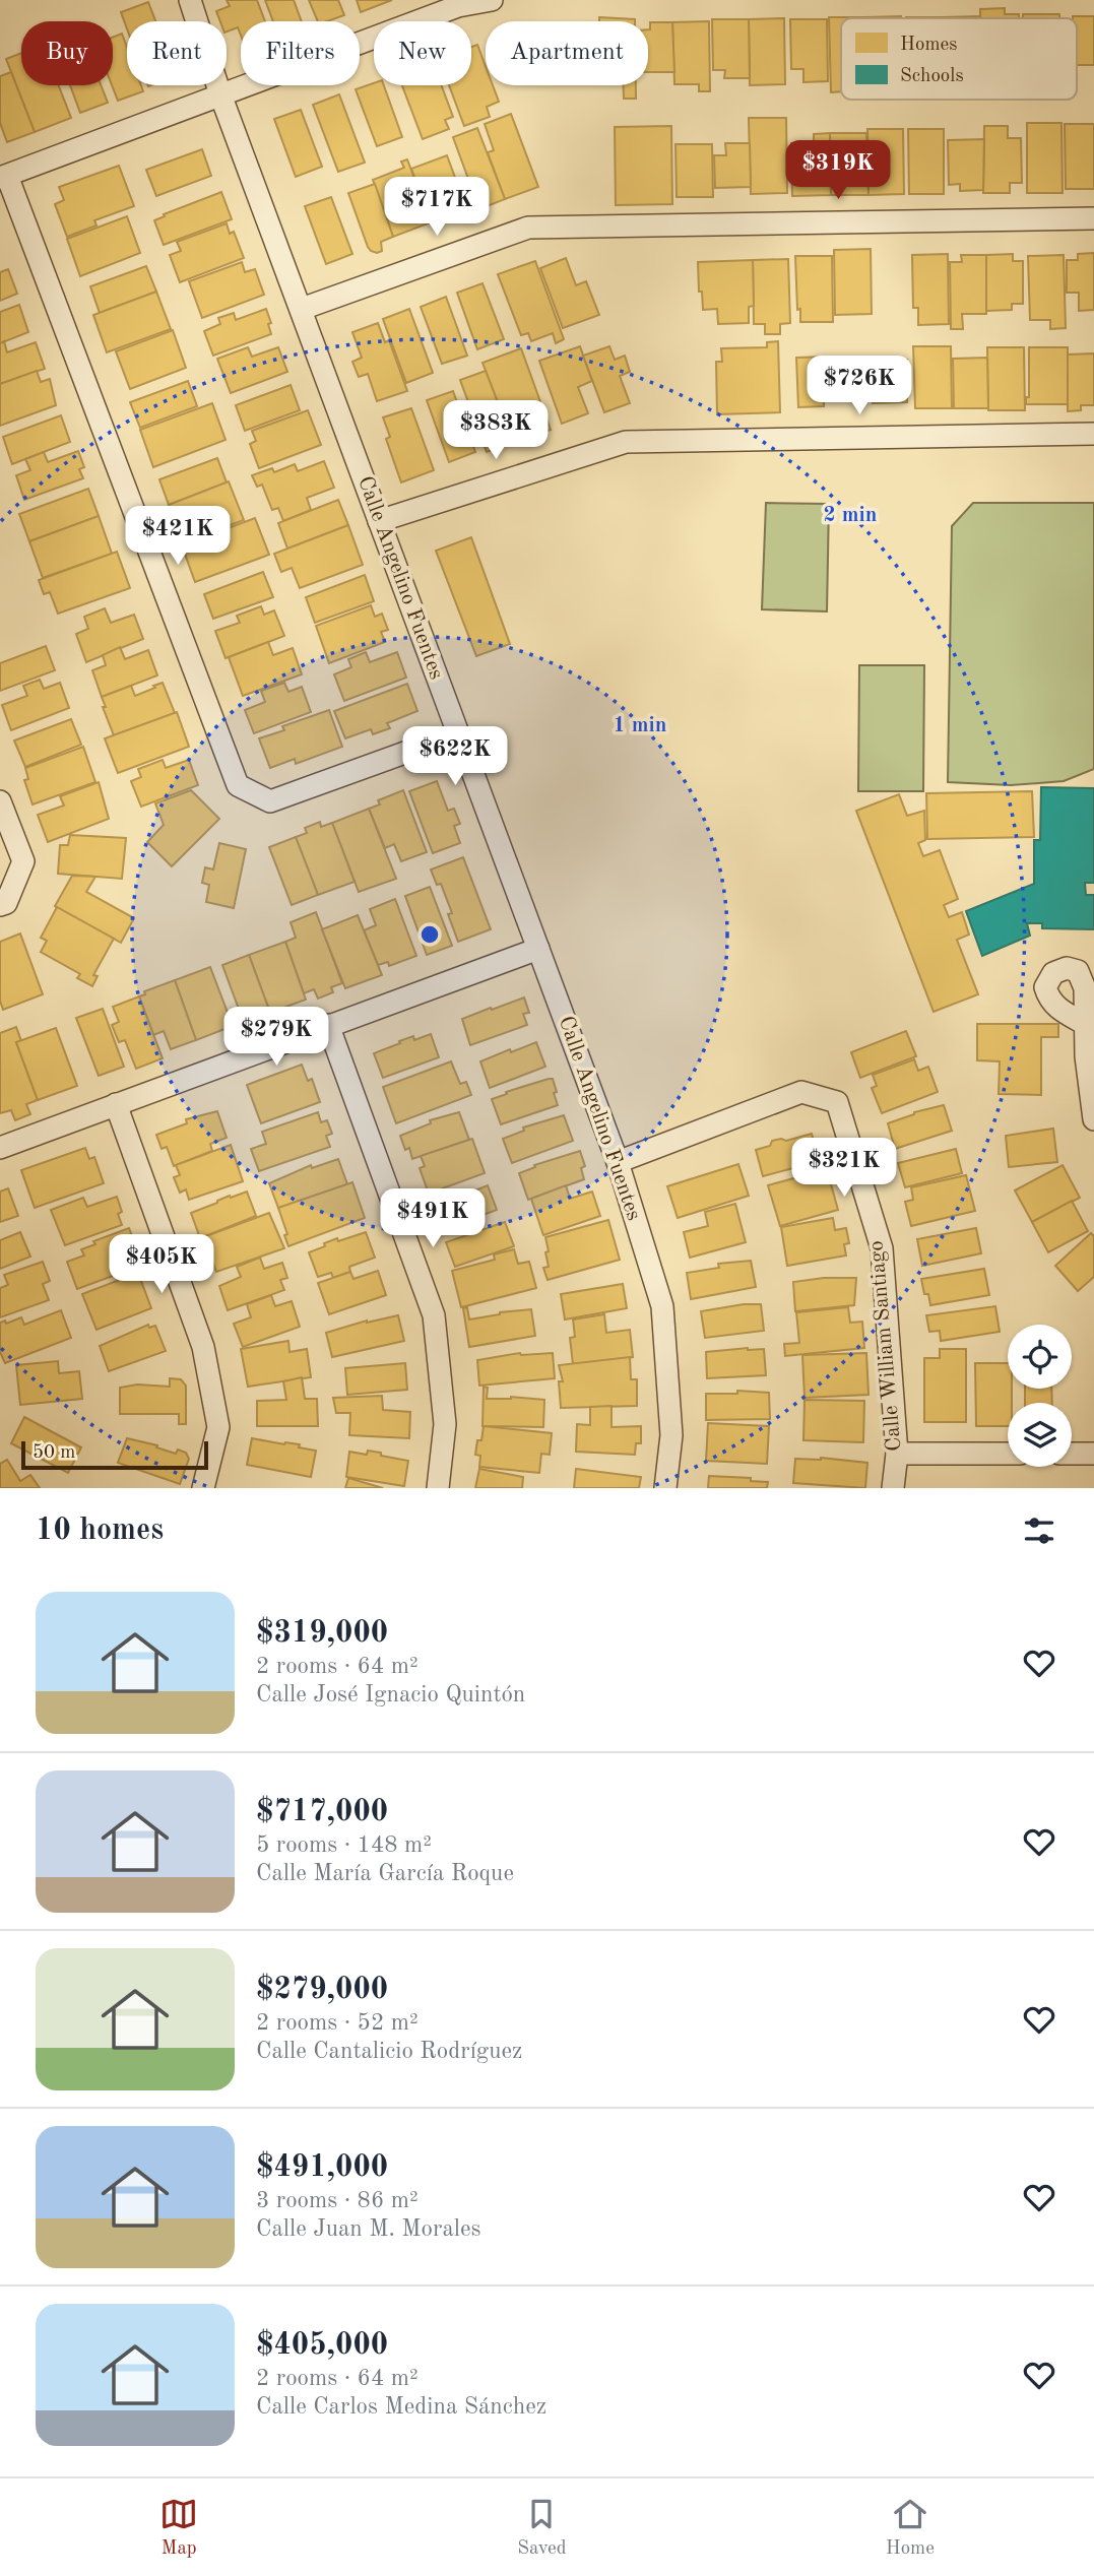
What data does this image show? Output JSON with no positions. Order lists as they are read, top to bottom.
{
  "streets": {
    "street": ["Calle Angelino Fuentes", "Calle William Santiago"]
  },
  "crossings": [
    ["Calle Angelino Fuentes", "Calle William Santiago"]
  ],
  "legend": ["Homes", "Schools"],
  "scale_bar": "50 m",
  "page": {
    "chip": [
      "Buy",
      "Rent",
      "Filters",
      "New",
      "Apartment"
    ],
    "price": [
      "$319K",
      "$717K",
      "$726K",
      "$383K",
      "$421K",
      "$622K",
      "$279K",
      "$321K",
      "$491K",
      "$405K"
    ],
    "scale": "50 m",
    "heading": "10 homes",
    "list": [
      {
        "name": "$319,000",
        "note": "2 rooms · 64 m² · Calle José Ignacio Quintón"
      },
      {
        "name": "$717,000",
        "note": "5 rooms · 148 m² · Calle María García Roque"
      },
      {
        "name": "$279,000",
        "note": "2 rooms · 52 m² · Calle Cantalicio Rodríguez"
      },
      {
        "name": "$491,000",
        "note": "3 rooms · 86 m² · Calle Juan M. Morales"
      },
      {
        "name": "$405,000",
        "note": "2 rooms · 64 m² · Calle Carlos Medina Sánchez"
      }
    ],
    "tabs": ["Map", "Saved", "Home"]
  },
  "rings": ["2 min", "1 min"]
}
